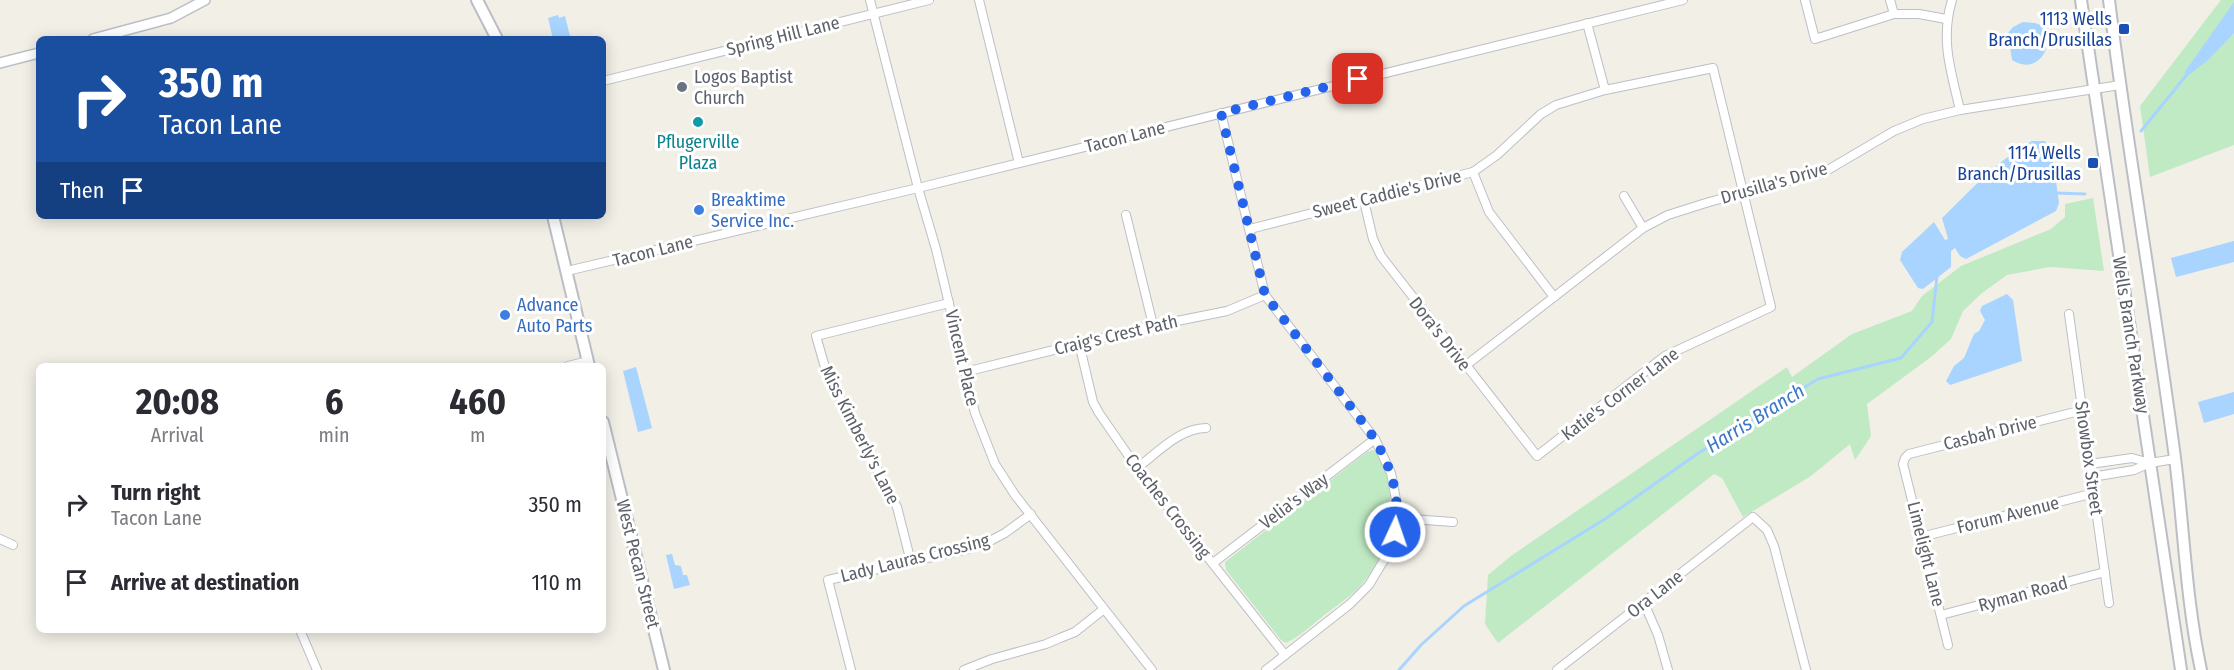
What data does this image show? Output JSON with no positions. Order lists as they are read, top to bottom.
{
  "streets": {
    "main road": ["Wells Branch Parkway", "West Pecan Street"],
    "street": [
      "Spring Hill Lane",
      "Tacon Lane",
      "Drusilla's Drive",
      "Sweet Caddie's Drive",
      "Dora's Drive",
      "Craig's Crest Path",
      "Vincent Place",
      "Katie's Corner Lane",
      "Casbah Drive",
      "Miss Kimberly's Lane",
      "Showbox Street",
      "Velia's Way",
      "Coaches Crossing",
      "Forum Avenue",
      "Limelight Lane",
      "Lady Lauras Crossing",
      "Ora Lane",
      "Ryman Road"
    ]
  },
  "crossings": [
    ["Spring Hill Lane", "Vincent Place"],
    ["Tacon Lane", "Vincent Place"],
    ["Drusilla's Drive", "Sweet Caddie's Drive"],
    ["Drusilla's Drive", "Dora's Drive"],
    ["Drusilla's Drive", "Wells Branch Parkway"],
    ["Drusilla's Drive", "Katie's Corner Lane"],
    ["Sweet Caddie's Drive", "Dora's Drive"],
    ["Sweet Caddie's Drive", "Katie's Corner Lane"],
    ["Dora's Drive", "Katie's Corner Lane"],
    ["Craig's Crest Path", "Vincent Place"],
    ["Craig's Crest Path", "Coaches Crossing"],
    ["Vincent Place", "Miss Kimberly's Lane"],
    ["Vincent Place", "Lady Lauras Crossing"],
    ["Casbah Drive", "Showbox Street"],
    ["Casbah Drive", "Limelight Lane"],
    ["Miss Kimberly's Lane", "Lady Lauras Crossing"],
    ["Showbox Street", "Forum Avenue"],
    ["Showbox Street", "Ryman Road"],
    ["Velia's Way", "Coaches Crossing"],
    ["Forum Avenue", "Limelight Lane"],
    ["Limelight Lane", "Ryman Road"]
  ],
  "water": ["Harris Branch"],
  "places": {
    "transit": ["1113 Wells Branch/Drusillas", "1114 Wells Branch/Drusillas"],
    "other": [
      "Logos Baptist Church",
      "Pflugerville Plaza",
      "Breaktime Service Inc.",
      "Advance Auto Parts"
    ]
  },
  "page": {
    "turn": ["350 m", "Tacon Lane"],
    "then": "Then",
    "eta": [
      "20:08",
      "Arrival",
      "6",
      "min",
      "460",
      "m"
    ],
    "list": [
      {
        "name": "Turn right",
        "note": "Tacon Lane",
        "value": "350 m"
      },
      {
        "name": "Arrive at destination",
        "value": "110 m"
      }
    ]
  }
}
